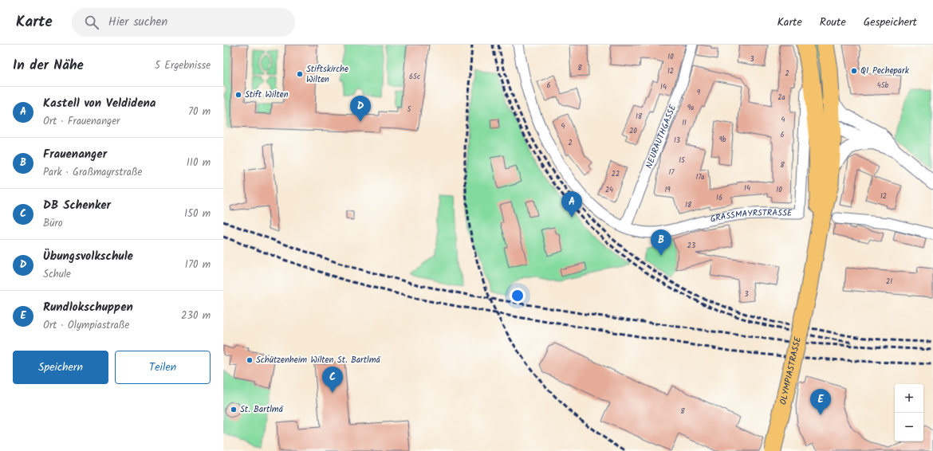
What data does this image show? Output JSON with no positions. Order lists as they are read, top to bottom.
{
  "streets": {
    "main road": ["GRASSMAYRSTRASSE", "OLYMPIASTRASSE"],
    "street": ["NEURAUTHGASSE"]
  },
  "crossings": [
    ["NEURAUTHGASSE", "GRASSMAYRSTRASSE"],
    ["GRASSMAYRSTRASSE", "OLYMPIASTRASSE"]
  ],
  "places": [
    "Q1 Pechepark",
    "Stiftskirche Wilten",
    "Stift Wilten",
    "Schützenheim Wilten St. Bartlmä",
    "St. Bartlmä"
  ],
  "house_numbers": [
    "10",
    "3",
    "8",
    "12",
    "2",
    "65c",
    "6",
    "45b",
    "14",
    "9",
    "2a",
    "9a",
    "5",
    "18",
    "4",
    "11",
    "4",
    "20",
    "6",
    "9b",
    "13",
    "2",
    "15",
    "8",
    "17",
    "22",
    "17a",
    "14",
    "24",
    "19",
    "10",
    "12",
    "16",
    "18",
    "23",
    "21",
    "3",
    "8"
  ],
  "page": {
    "header": "Karte",
    "search": "Hier suchen",
    "nav": ["Karte", "Route", "Gespeichert"],
    "heading": ["In der Nähe", "5 Ergebnisse"],
    "list": [
      {
        "mark": "A",
        "name": "Kastell von Veldidena",
        "note": "Ort · Frauenanger",
        "value": "70 m"
      },
      {
        "mark": "B",
        "name": "Frauenanger",
        "note": "Park · Graßmayrstraße",
        "value": "110 m"
      },
      {
        "mark": "C",
        "name": "DB Schenker",
        "note": "Büro",
        "value": "150 m"
      },
      {
        "mark": "D",
        "name": "Übungsvolkschule",
        "note": "Schule",
        "value": "170 m"
      },
      {
        "mark": "E",
        "name": "Rundlokschuppen",
        "note": "Ort · Olympiastraße",
        "value": "230 m"
      }
    ],
    "pins": [
      "D",
      "A",
      "B",
      "C",
      "E"
    ],
    "buttons": ["Speichern", "Teilen"],
    "map_buttons": ["+", "−"]
  }
}
